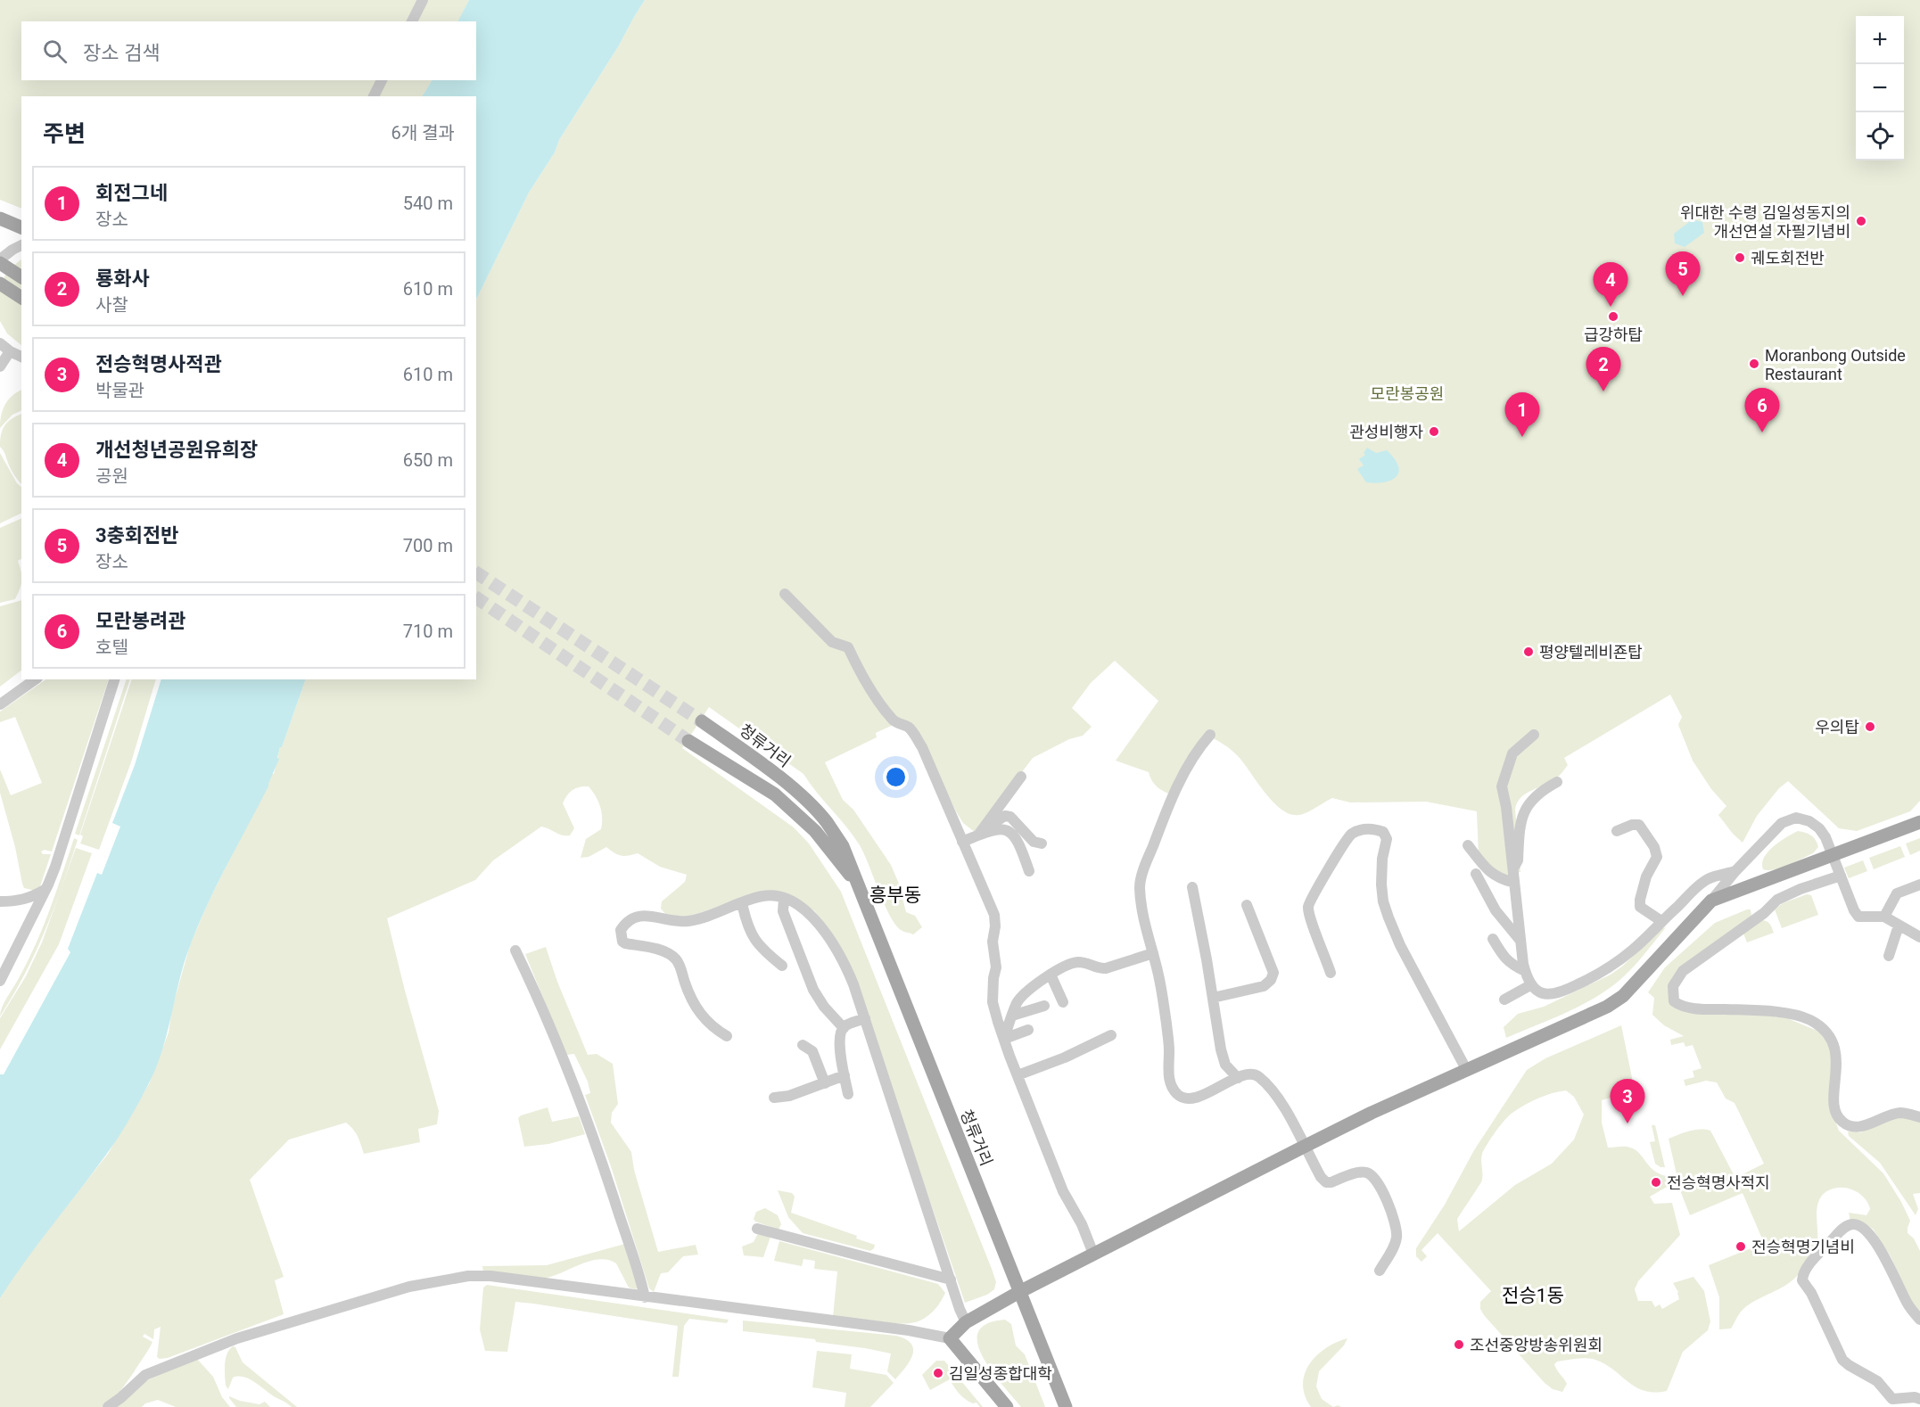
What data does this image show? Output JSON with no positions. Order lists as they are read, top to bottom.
{
  "streets": {
    "main road": ["청류거리"]
  },
  "districts": ["흥부동", "전승1동"],
  "parks": ["모란봉공원"],
  "places": [
    "위대한 수령 김일성동지의 개선연설 자필기념비",
    "궤도회전반",
    "급강하탑",
    "Moranbong Outside Restaurant",
    "관성비행자",
    "평양텔레비죤탑",
    "우의탑",
    "전승혁명사적지",
    "전승혁명기념비",
    "조선중앙방송위원회",
    "김일성종합대학"
  ],
  "page": {
    "map_buttons": ["+", "−"],
    "search": "장소 검색",
    "heading": ["주변", "6개 결과"],
    "list": [
      {
        "mark": "1",
        "name": "회전그네",
        "note": "장소",
        "value": "540 m"
      },
      {
        "mark": "2",
        "name": "룡화사",
        "note": "사찰",
        "value": "610 m"
      },
      {
        "mark": "3",
        "name": "전승혁명사적관",
        "note": "박물관",
        "value": "610 m"
      },
      {
        "mark": "4",
        "name": "개선청년공원유희장",
        "note": "공원",
        "value": "650 m"
      },
      {
        "mark": "5",
        "name": "3충회전반",
        "note": "장소",
        "value": "700 m"
      },
      {
        "mark": "6",
        "name": "모란봉려관",
        "note": "호텔",
        "value": "710 m"
      }
    ],
    "pins": [
      "5",
      "4",
      "2",
      "6",
      "1",
      "3"
    ]
  }
}
